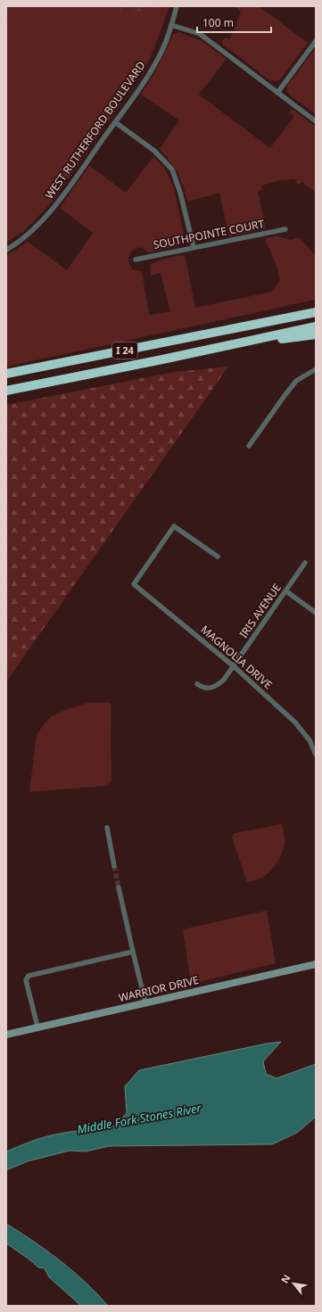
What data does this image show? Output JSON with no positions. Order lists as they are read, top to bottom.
{
  "streets": {
    "highway": ["I 24"],
    "street": [
      "WEST RUTHERFORD BOULEVARD",
      "SOUTHPOINTE COURT",
      "IRIS AVENUE",
      "MAGNOLIA DRIVE",
      "WARRIOR DRIVE"
    ]
  },
  "crossings": [
    ["IRIS AVENUE", "MAGNOLIA DRIVE"]
  ],
  "water": ["Middle Fork Stones River"],
  "scale_bar": "100 m",
  "north": "top left"
}
